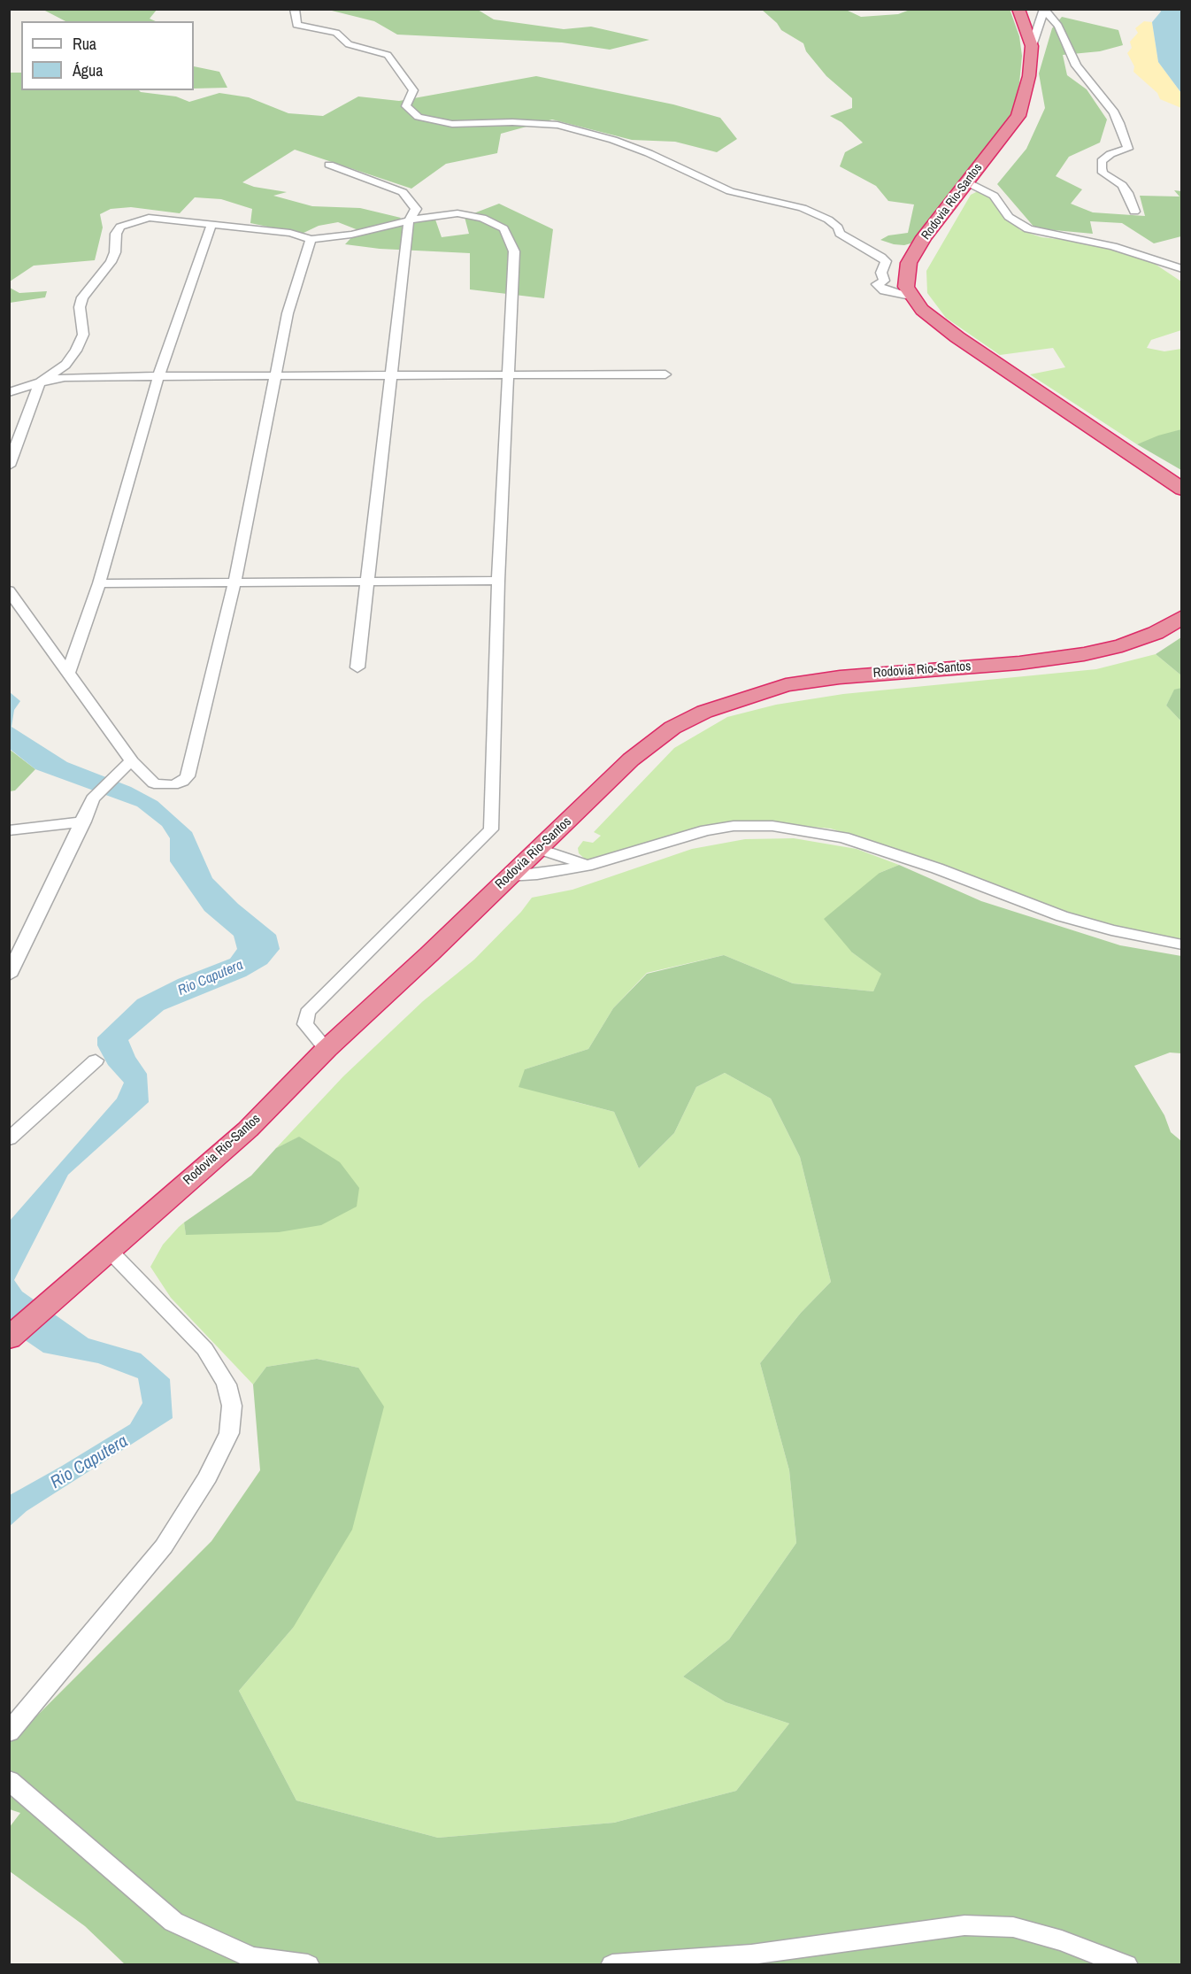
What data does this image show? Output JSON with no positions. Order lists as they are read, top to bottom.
{
  "streets": {
    "highway": ["Rodovia Rio-Santos"]
  },
  "water": ["Rio Caputera"],
  "legend": ["Rua", "Água"]
}
